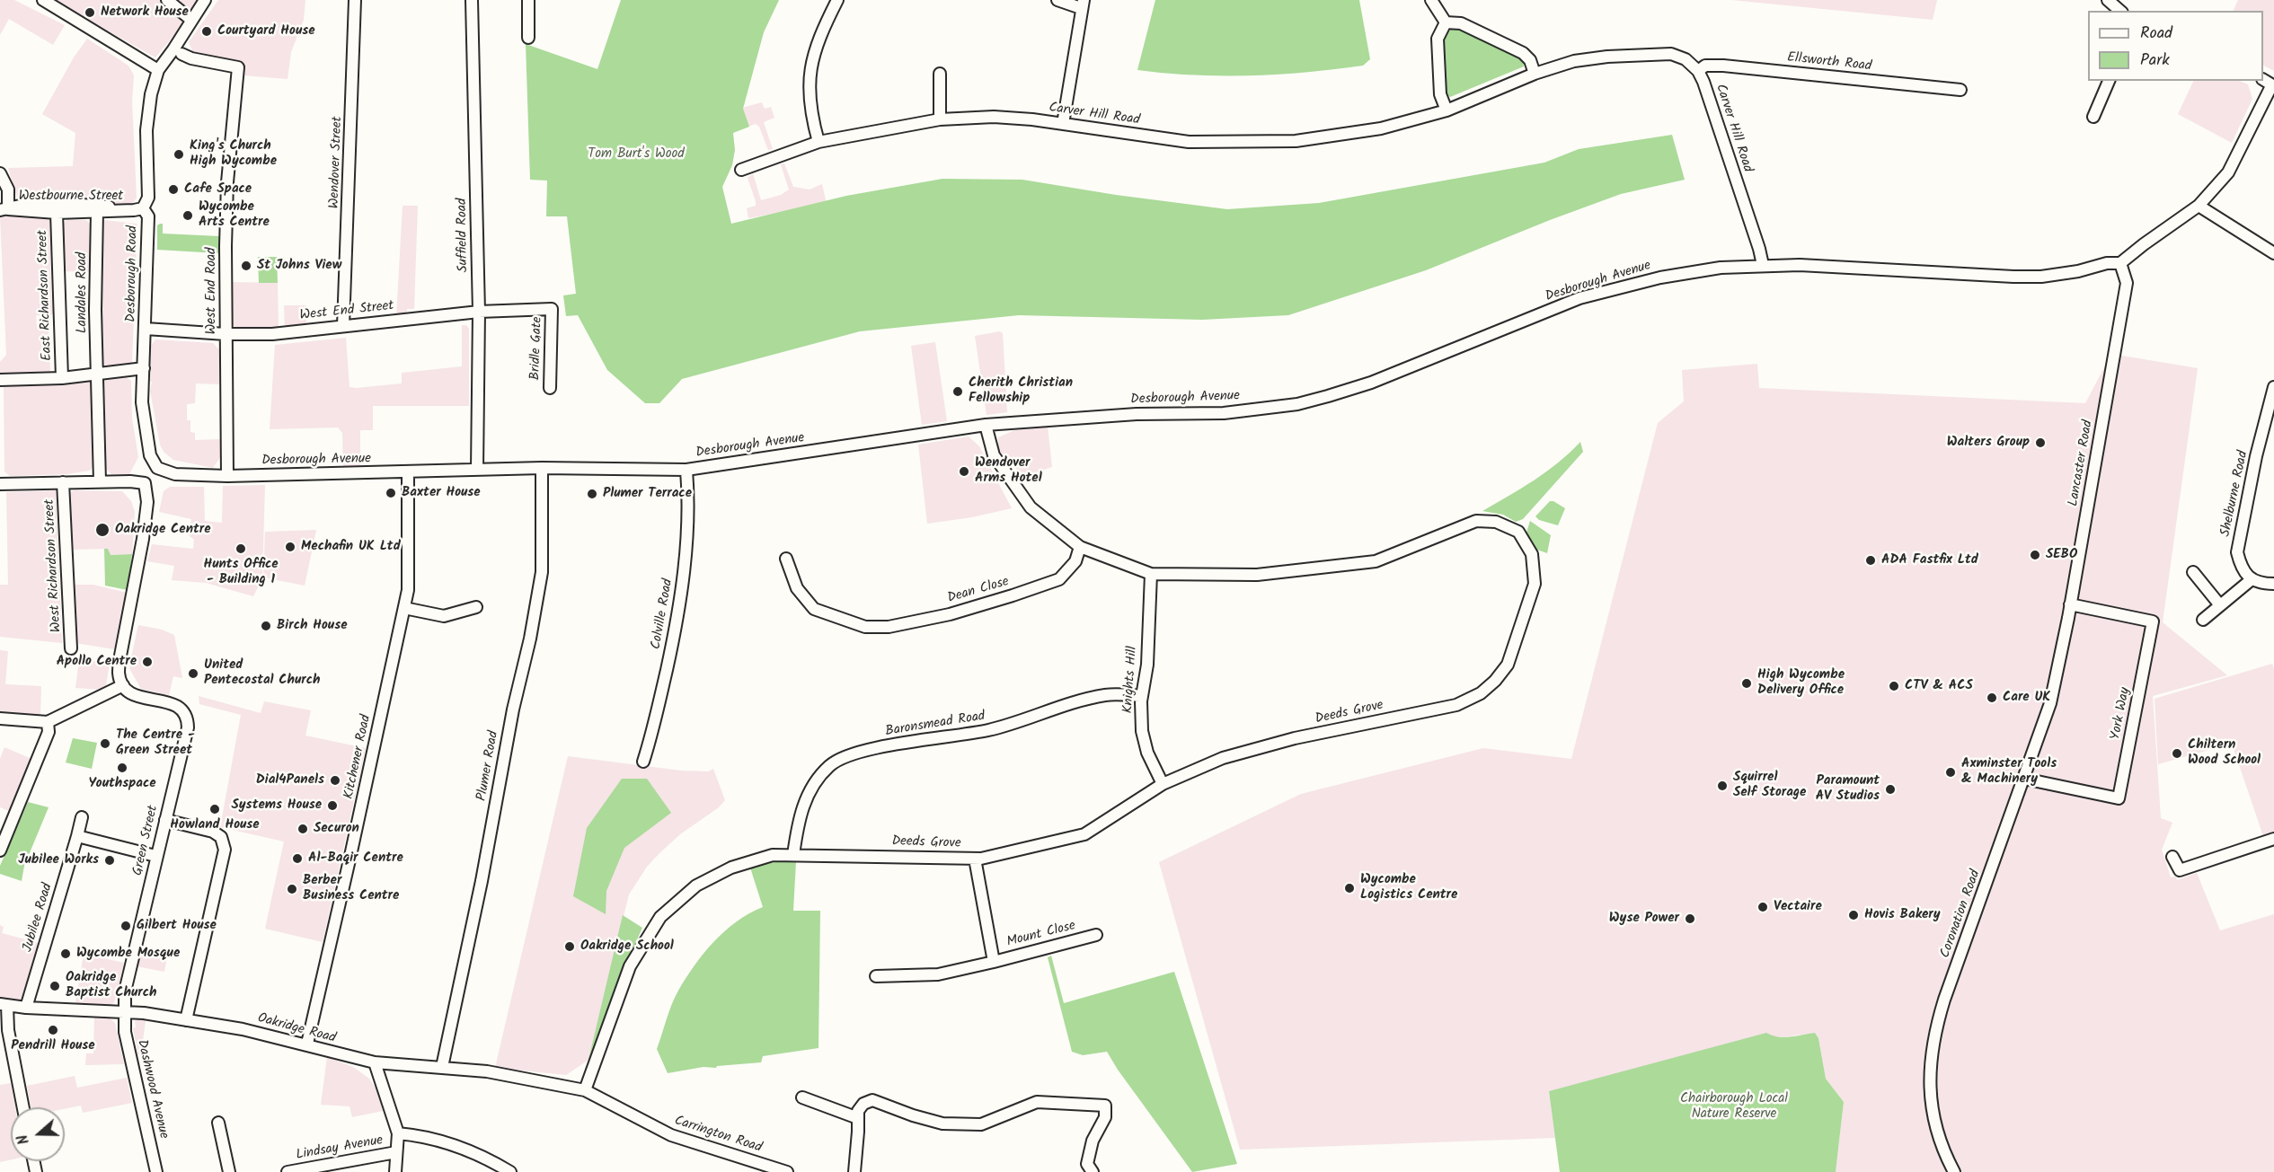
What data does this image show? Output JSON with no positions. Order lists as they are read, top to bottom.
{
  "streets": {
    "street": [
      "Ellsworth Road",
      "Carver Hill Road",
      "Wendover Street",
      "Westbourne Street",
      "Suffield Road",
      "Desborough Road",
      "Desborough Avenue",
      "West End Road",
      "Landales Road",
      "East Richardson Street",
      "West End Street",
      "Bridle Gate",
      "Lancaster Road",
      "Shelburne Road",
      "West Richardson Street",
      "Dean Close",
      "Colville Road",
      "Knights Hill",
      "Deeds Grove",
      "York Way",
      "Baronsmead Road",
      "Kitchener Road",
      "Plumer Road",
      "Green Street",
      "Coronation Road",
      "Jubilee Road",
      "Mount Close",
      "Oakridge Road",
      "Dashwood Avenue",
      "Carrington Road",
      "Lindsay Avenue"
    ]
  },
  "crossings": [
    ["Ellsworth Road", "Carver Hill Road"],
    ["Carver Hill Road", "Desborough Avenue"],
    ["Wendover Street", "West End Street"],
    ["Westbourne Street", "Desborough Road"],
    ["Westbourne Street", "Landales Road"],
    ["Westbourne Street", "East Richardson Street"],
    ["Suffield Road", "Desborough Avenue"],
    ["Suffield Road", "West End Street"],
    ["Desborough Road", "Desborough Avenue"],
    ["Desborough Road", "West End Street"],
    ["Desborough Avenue", "West End Road"],
    ["Desborough Avenue", "Lancaster Road"],
    ["Desborough Avenue", "Colville Road"],
    ["Desborough Avenue", "Deeds Grove"],
    ["Desborough Avenue", "Kitchener Road"],
    ["Desborough Avenue", "Plumer Road"],
    ["West End Road", "West End Street"],
    ["West End Street", "Bridle Gate"],
    ["Lancaster Road", "York Way"],
    ["Lancaster Road", "Coronation Road"],
    ["Dean Close", "Deeds Grove"],
    ["Knights Hill", "Deeds Grove"],
    ["Knights Hill", "Baronsmead Road"],
    ["Deeds Grove", "Baronsmead Road"],
    ["Deeds Grove", "Mount Close"],
    ["Deeds Grove", "Oakridge Road"],
    ["Deeds Grove", "Carrington Road"],
    ["York Way", "Coronation Road"],
    ["Kitchener Road", "Oakridge Road"],
    ["Plumer Road", "Oakridge Road"],
    ["Green Street", "Oakridge Road"],
    ["Green Street", "Dashwood Avenue"],
    ["Jubilee Road", "Oakridge Road"],
    ["Oakridge Road", "Dashwood Avenue"],
    ["Oakridge Road", "Carrington Road"]
  ],
  "parks": ["Tom Burt's Wood", "Chairborough Local Nature Reserve"],
  "places": [
    "Network House",
    "Courtyard House",
    "King's Church High Wycombe",
    "Cafe Space",
    "Wycombe Arts Centre",
    "St Johns View",
    "Cherith Christian Fellowship",
    "Walters Group",
    "Wendover Arms Hotel",
    "Baxter House",
    "Plumer Terrace",
    "Oakridge Centre",
    "Mechafin UK Ltd",
    "Hunts Office - Building 1",
    "SEBO",
    "ADA Fastfix Ltd",
    "Birch House",
    "Apollo Centre",
    "United Pentecostal Church",
    "High Wycombe Delivery Office",
    "CTV & ACS",
    "Care UK",
    "The Centre - Green Street",
    "Chiltern Wood School",
    "Youthspace",
    "Axminster Tools & Machinery",
    "Dial4Panels",
    "Squirrel Self Storage",
    "Paramount AV Studios",
    "Systems House",
    "Howland House",
    "Securon",
    "Al-Baqir Centre",
    "Jubilee Works",
    "Wycombe Logistics Centre",
    "Berber Business Centre",
    "Vectaire",
    "Hovis Bakery",
    "Wyse Power",
    "Gilbert House",
    "Oakridge School",
    "Wycombe Mosque",
    "Oakridge Baptist Church",
    "Pendrill House"
  ],
  "legend": ["Road", "Park"],
  "north": "left"
}
